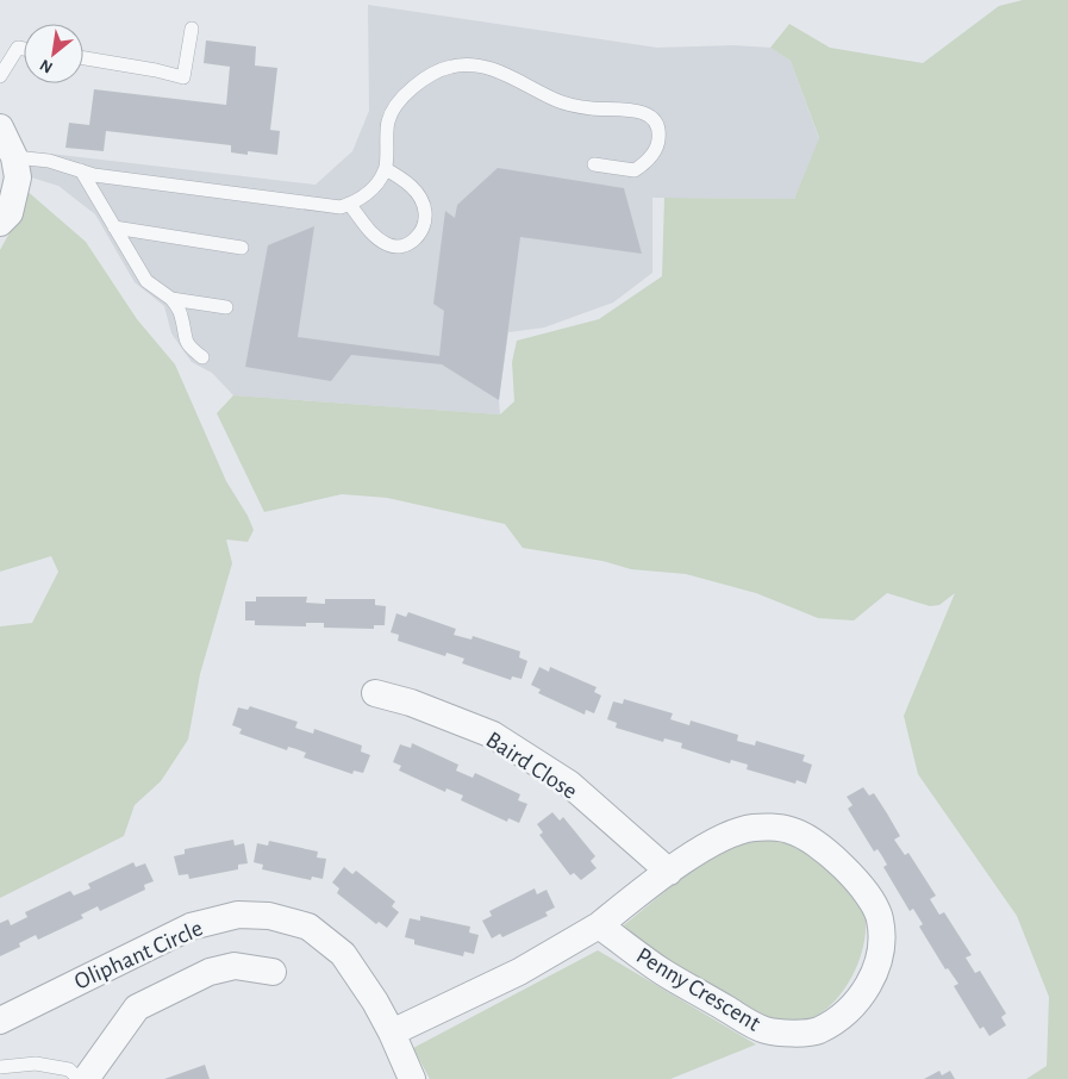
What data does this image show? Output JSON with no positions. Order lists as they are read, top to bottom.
{
  "streets": {
    "street": ["Baird Close", "Oliphant Circle", "Penny Crescent"]
  },
  "crossings": [
    ["Baird Close", "Penny Crescent"],
    ["Oliphant Circle", "Penny Crescent"]
  ],
  "north": "bottom left"
}
